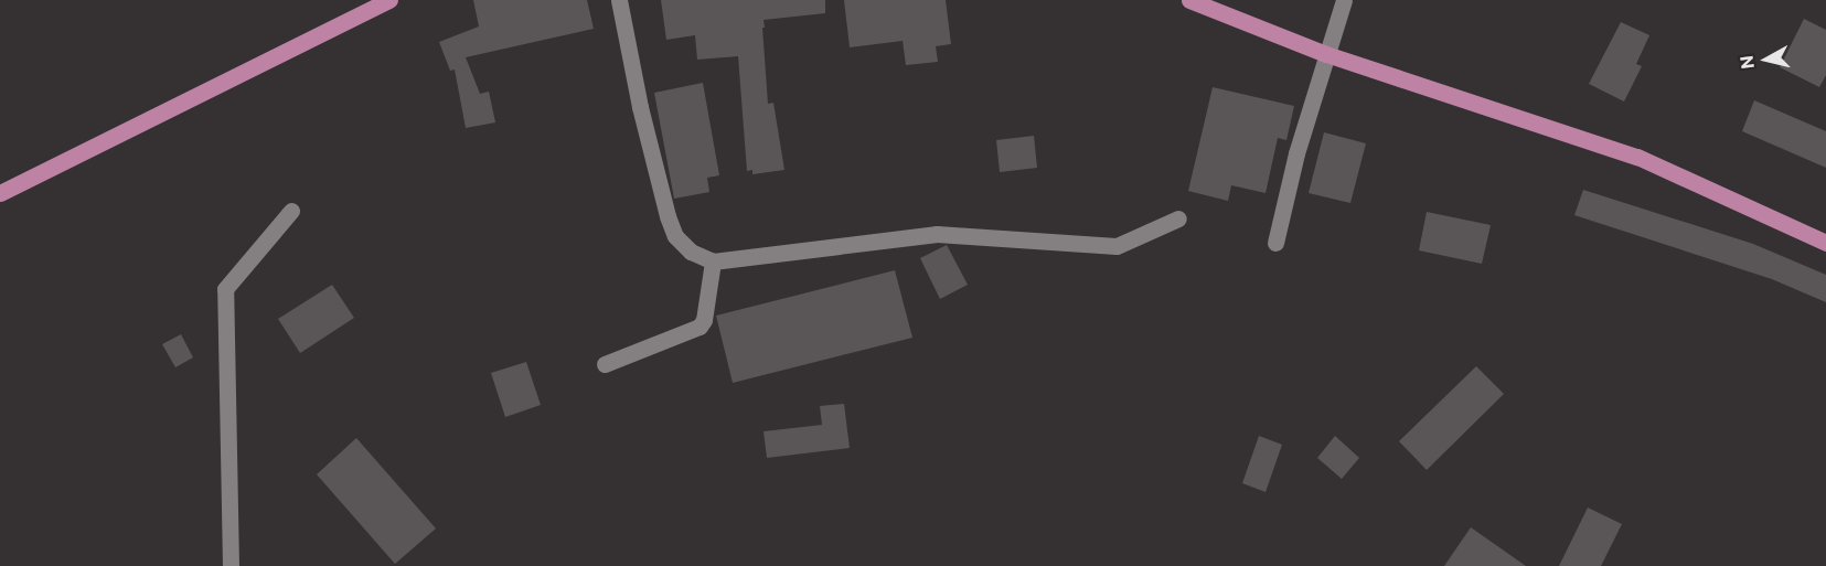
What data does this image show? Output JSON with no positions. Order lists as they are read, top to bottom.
{
  "north": "left"
}
